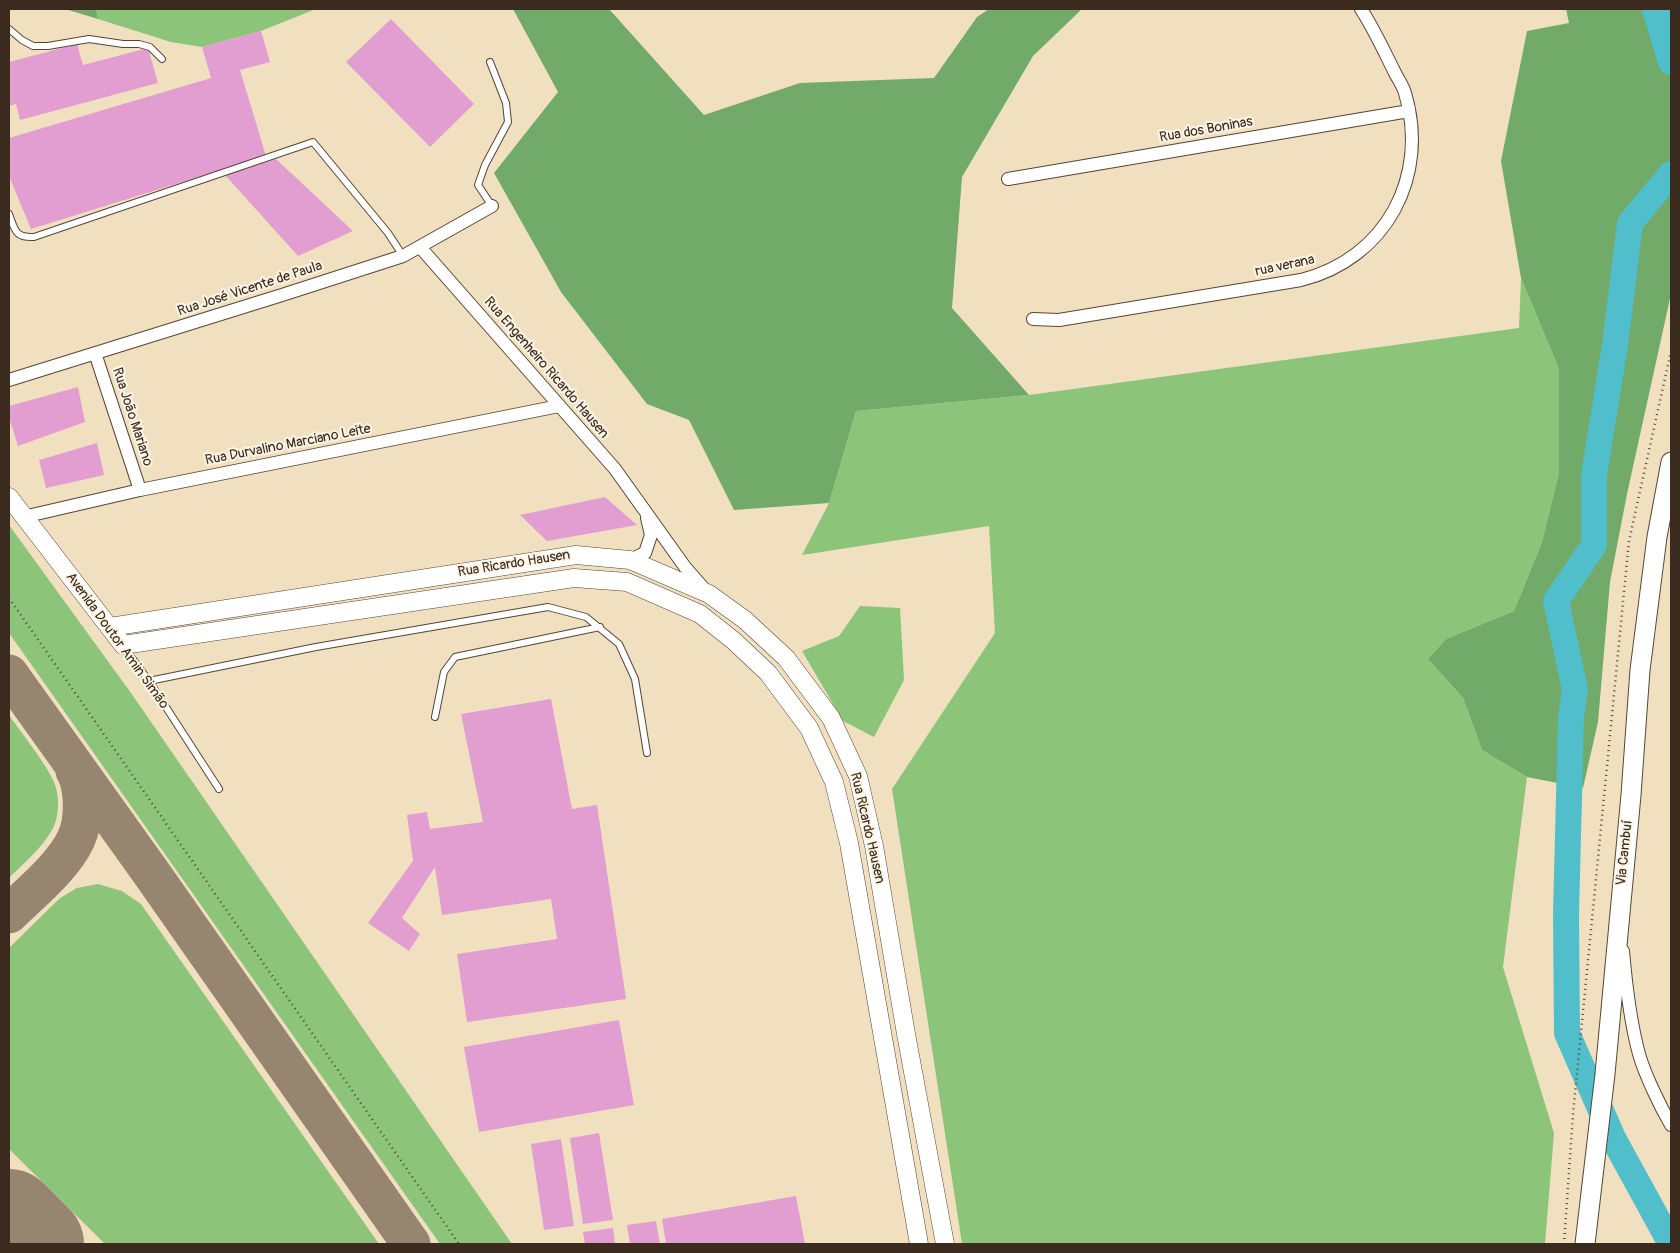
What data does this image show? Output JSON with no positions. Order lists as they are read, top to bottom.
{
  "streets": {
    "main road": ["Via Cambuí"],
    "street": [
      "Rua dos Boninas",
      "rua verana",
      "Rua José Vicente de Paula",
      "Rua Engenheiro Ricardo Hausen",
      "Rua João Mariano",
      "Rua Durvalino Marciano Leite",
      "Rua Ricardo Hausen",
      "Avenida Doutor Amin Simão"
    ]
  },
  "crossings": [
    ["Rua dos Boninas", "rua verana"],
    ["Rua José Vicente de Paula", "Rua Engenheiro Ricardo Hausen"],
    ["Rua José Vicente de Paula", "Rua João Mariano"],
    ["Rua Engenheiro Ricardo Hausen", "Rua Durvalino Marciano Leite"],
    ["Rua Engenheiro Ricardo Hausen", "Rua Ricardo Hausen"],
    ["Rua João Mariano", "Rua Durvalino Marciano Leite"],
    ["Rua Durvalino Marciano Leite", "Avenida Doutor Amin Simão"],
    ["Rua Ricardo Hausen", "Avenida Doutor Amin Simão"]
  ]
}
